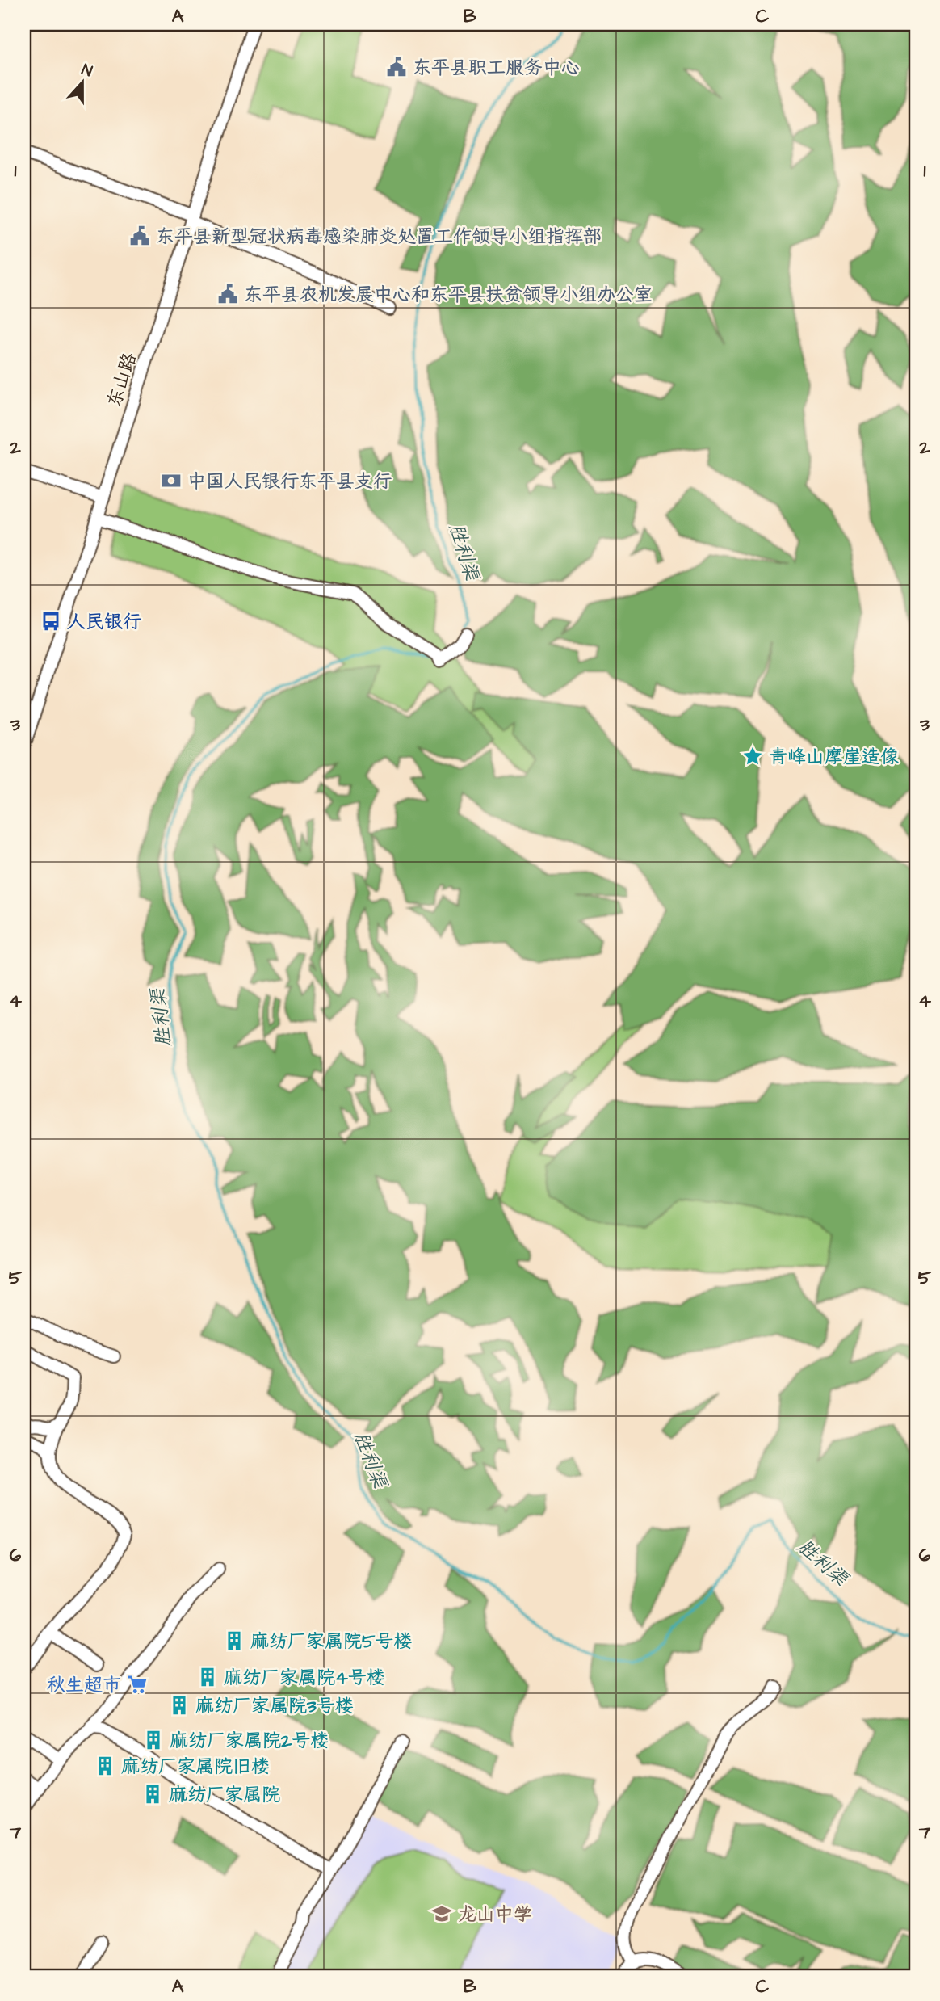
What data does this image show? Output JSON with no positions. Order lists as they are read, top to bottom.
{
  "streets": {
    "street": ["东山路"]
  },
  "water": ["胜利渠"],
  "places": {
    "public building": ["东平县职工服务中心", "东平县新型冠状病毒感染肺炎处置工作领导小组指挥部", "东平县农机发展中心和东平县扶贫领导小组办公室"],
    "bank": ["中国人民银行东平县支行"],
    "bus stop": ["人民银行"],
    "place": ["青峰山摩崖造像"],
    "building": [
      "麻纺厂家属院5号楼",
      "麻纺厂家属院4号楼",
      "麻纺厂家属院3号楼",
      "麻纺厂家属院2号楼",
      "麻纺厂家属院旧楼",
      "麻纺厂家属院"
    ],
    "supermarket": ["秋生超市"],
    "school or university": ["龙山中学"]
  },
  "north": "top",
  "grid": {
    "columns": ["A", "B", "C"],
    "rows": [
      "1",
      "2",
      "3",
      "4",
      "5",
      "6",
      "7"
    ]
  }
}
